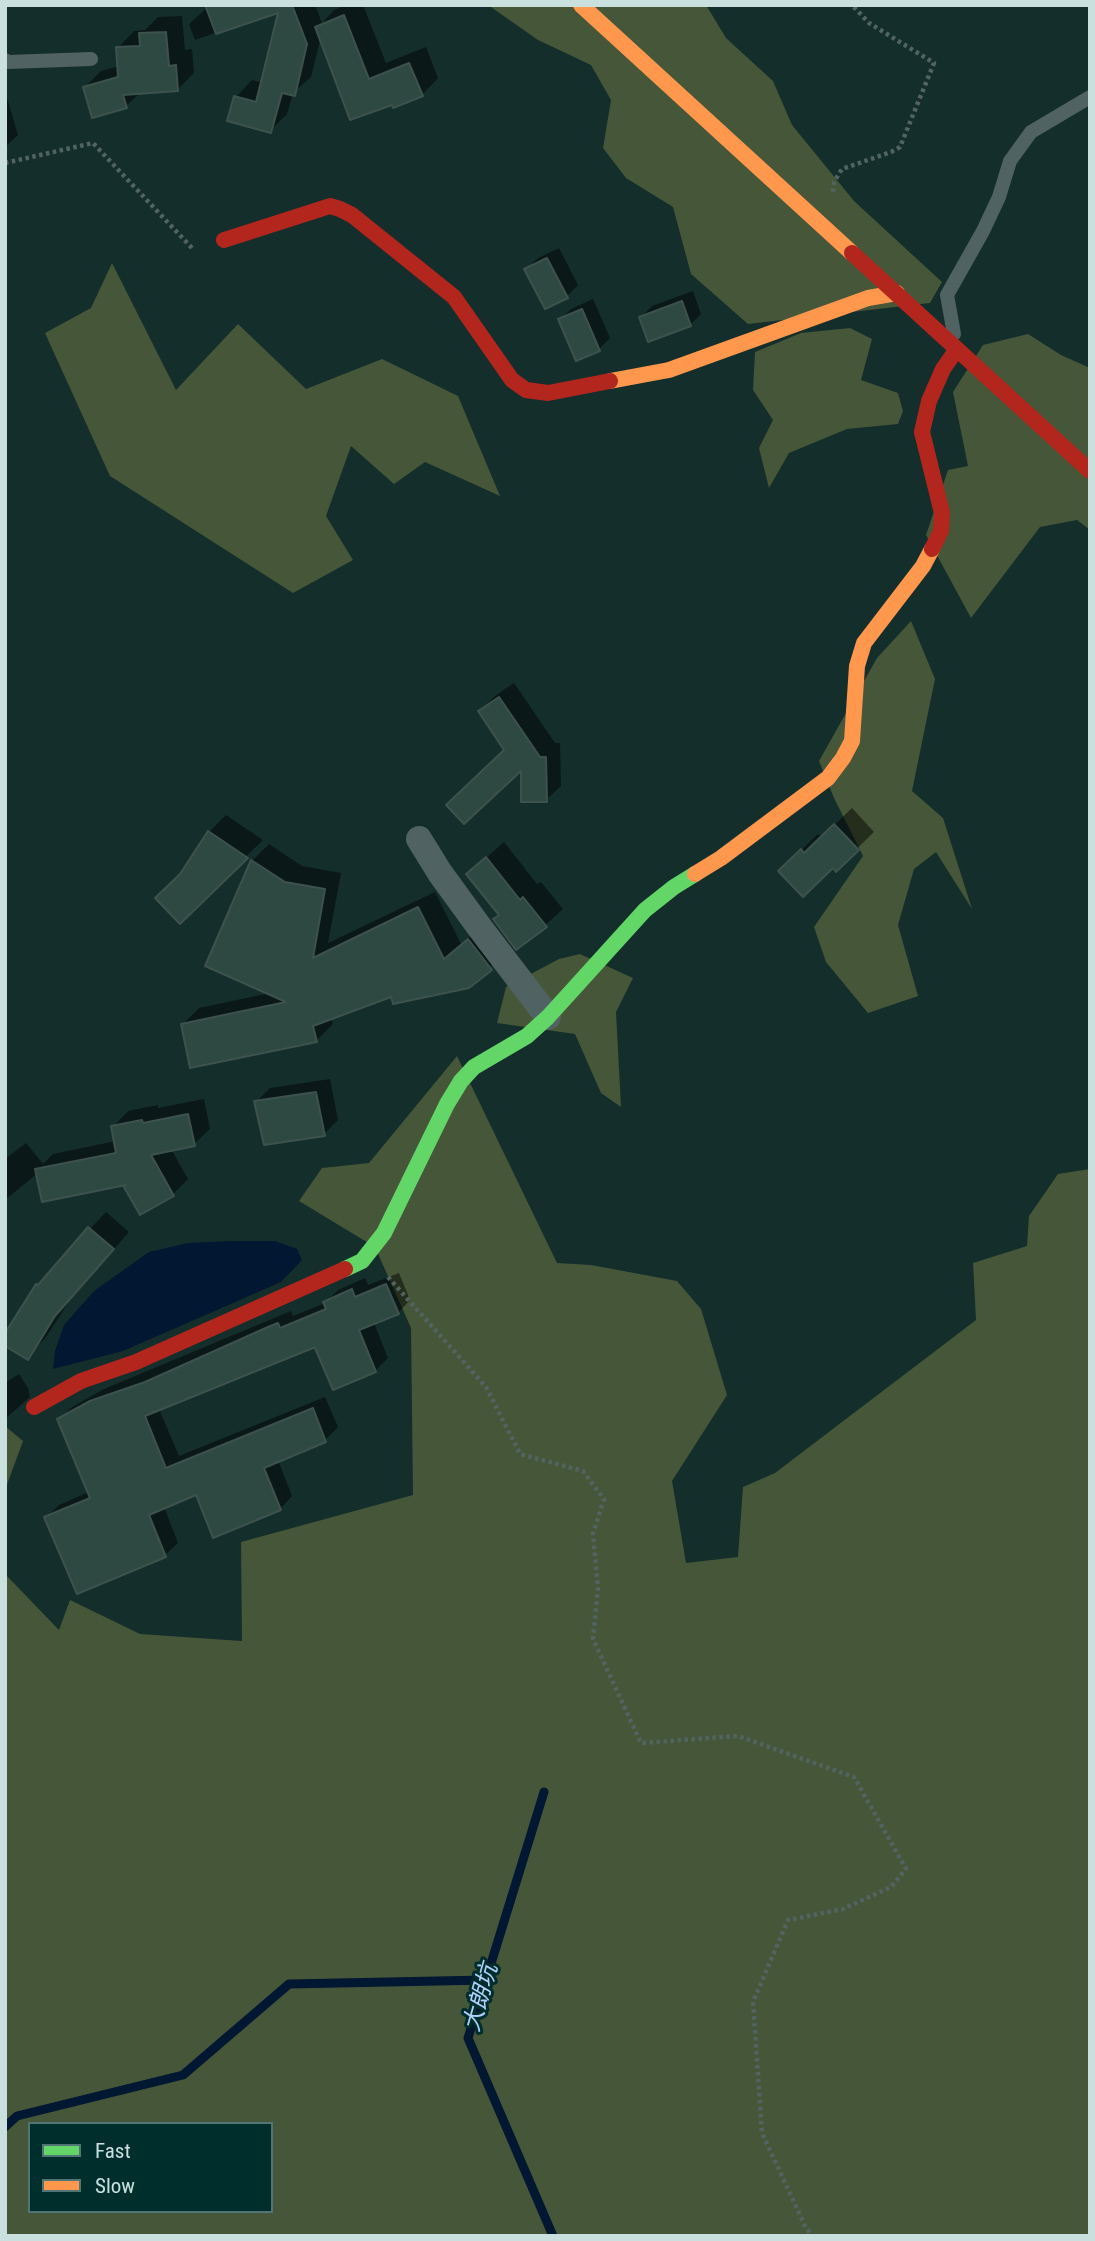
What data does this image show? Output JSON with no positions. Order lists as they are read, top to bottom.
{
  "water": ["大朗坑"],
  "legend": ["Fast", "Slow"]
}
